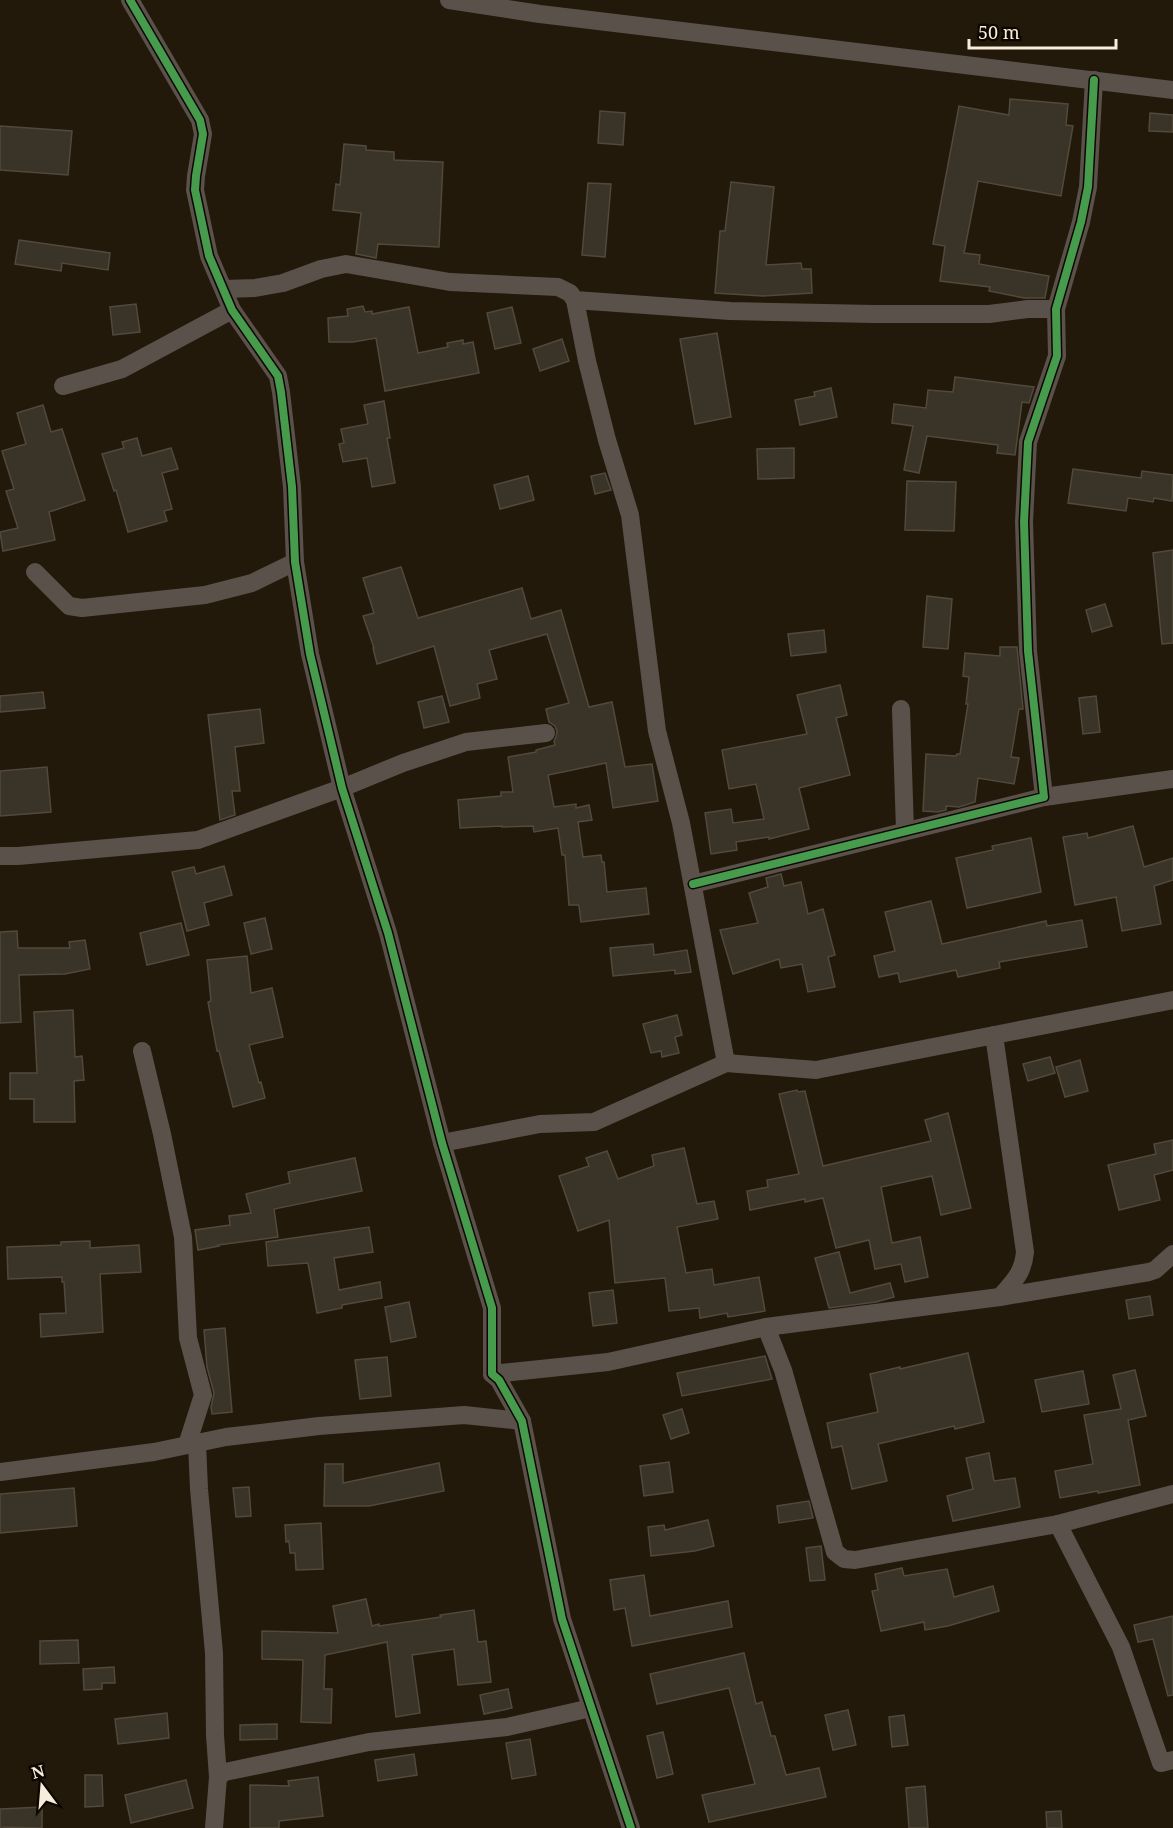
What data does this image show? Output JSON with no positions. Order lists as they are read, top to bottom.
{
  "scale_bar": "50 m",
  "north": "top"
}
